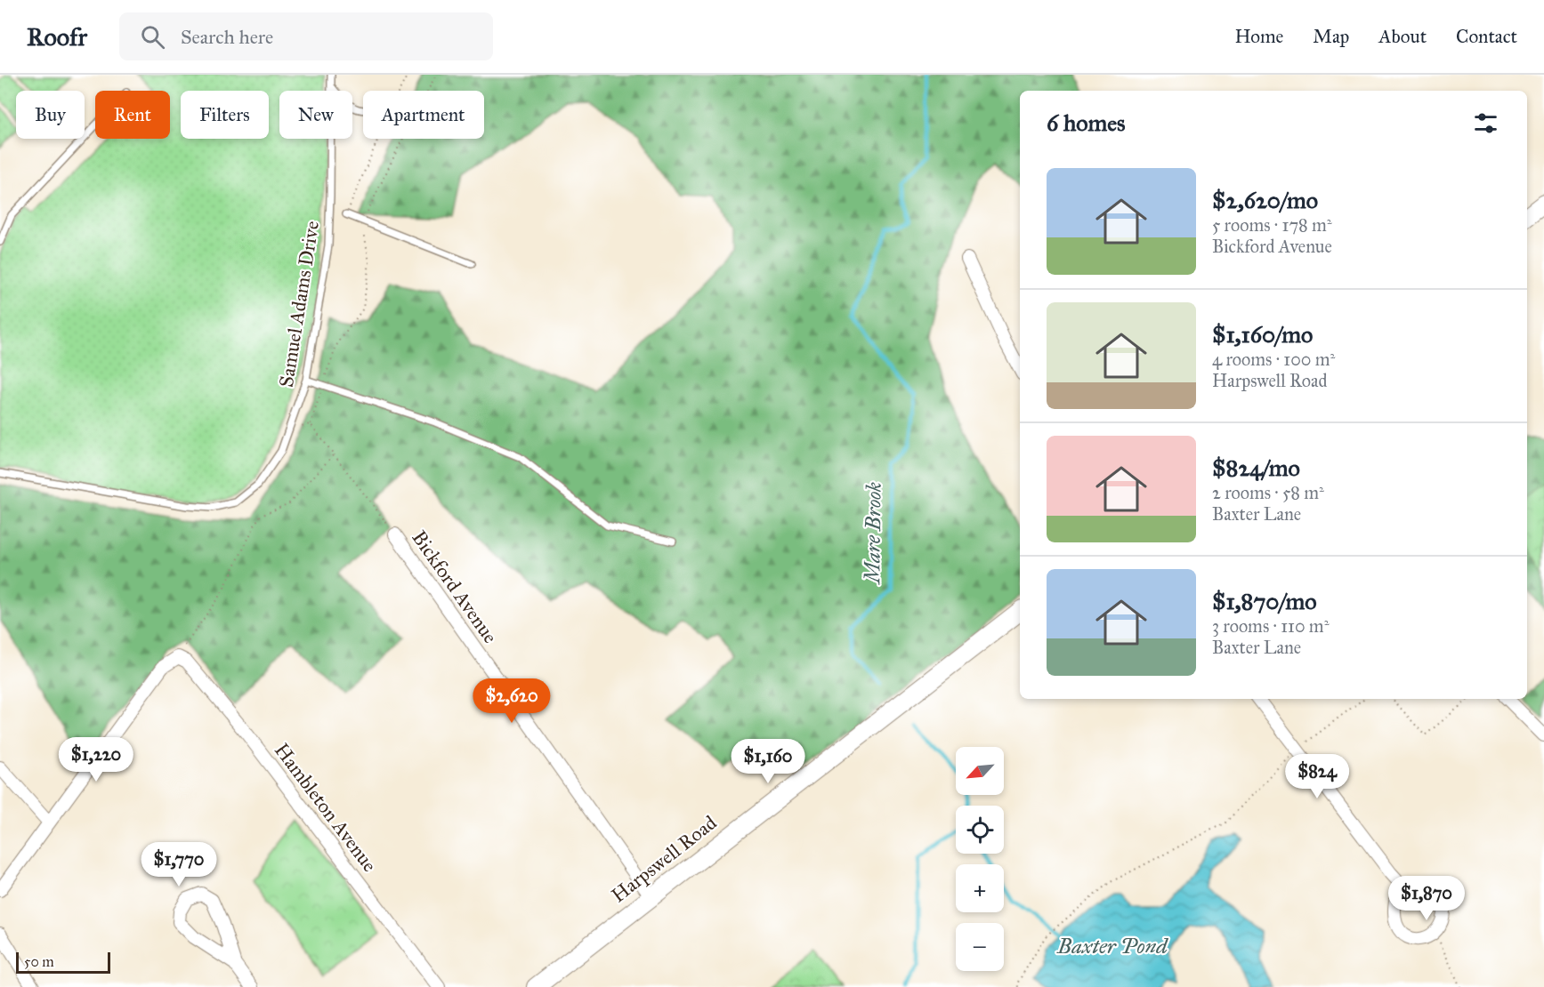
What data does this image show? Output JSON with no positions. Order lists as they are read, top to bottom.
{
  "streets": {
    "main road": ["Harpswell Road"],
    "street": ["Bickford Avenue", "Hambleton Avenue"],
    "lane": ["Samuel Adams Drive"]
  },
  "crossings": [
    ["Bickford Avenue", "Harpswell Road"]
  ],
  "water": ["Mare Brook", "Baxter Pond"],
  "scale_bar": "50 m",
  "north": "bottom left",
  "page": {
    "header": "Roofr",
    "search": "Search here",
    "nav": [
      "Home",
      "Map",
      "About",
      "Contact"
    ],
    "chip": [
      "Buy",
      "Rent",
      "Filters",
      "New",
      "Apartment"
    ],
    "heading": "6 homes",
    "list": [
      {
        "name": "$2,620/mo",
        "note": "5 rooms · 178 m² · Bickford Avenue"
      },
      {
        "name": "$1,160/mo",
        "note": "4 rooms · 100 m² · Harpswell Road"
      },
      {
        "name": "$824/mo",
        "note": "2 rooms · 58 m² · Baxter Lane"
      },
      {
        "name": "$1,870/mo",
        "note": "3 rooms · 110 m² · Baxter Lane"
      }
    ],
    "price": [
      "$2,620",
      "$1,220",
      "$1,160",
      "$824",
      "$1,770",
      "$1,870"
    ],
    "map_buttons": ["+", "−"],
    "scale": "50 m"
  }
}
